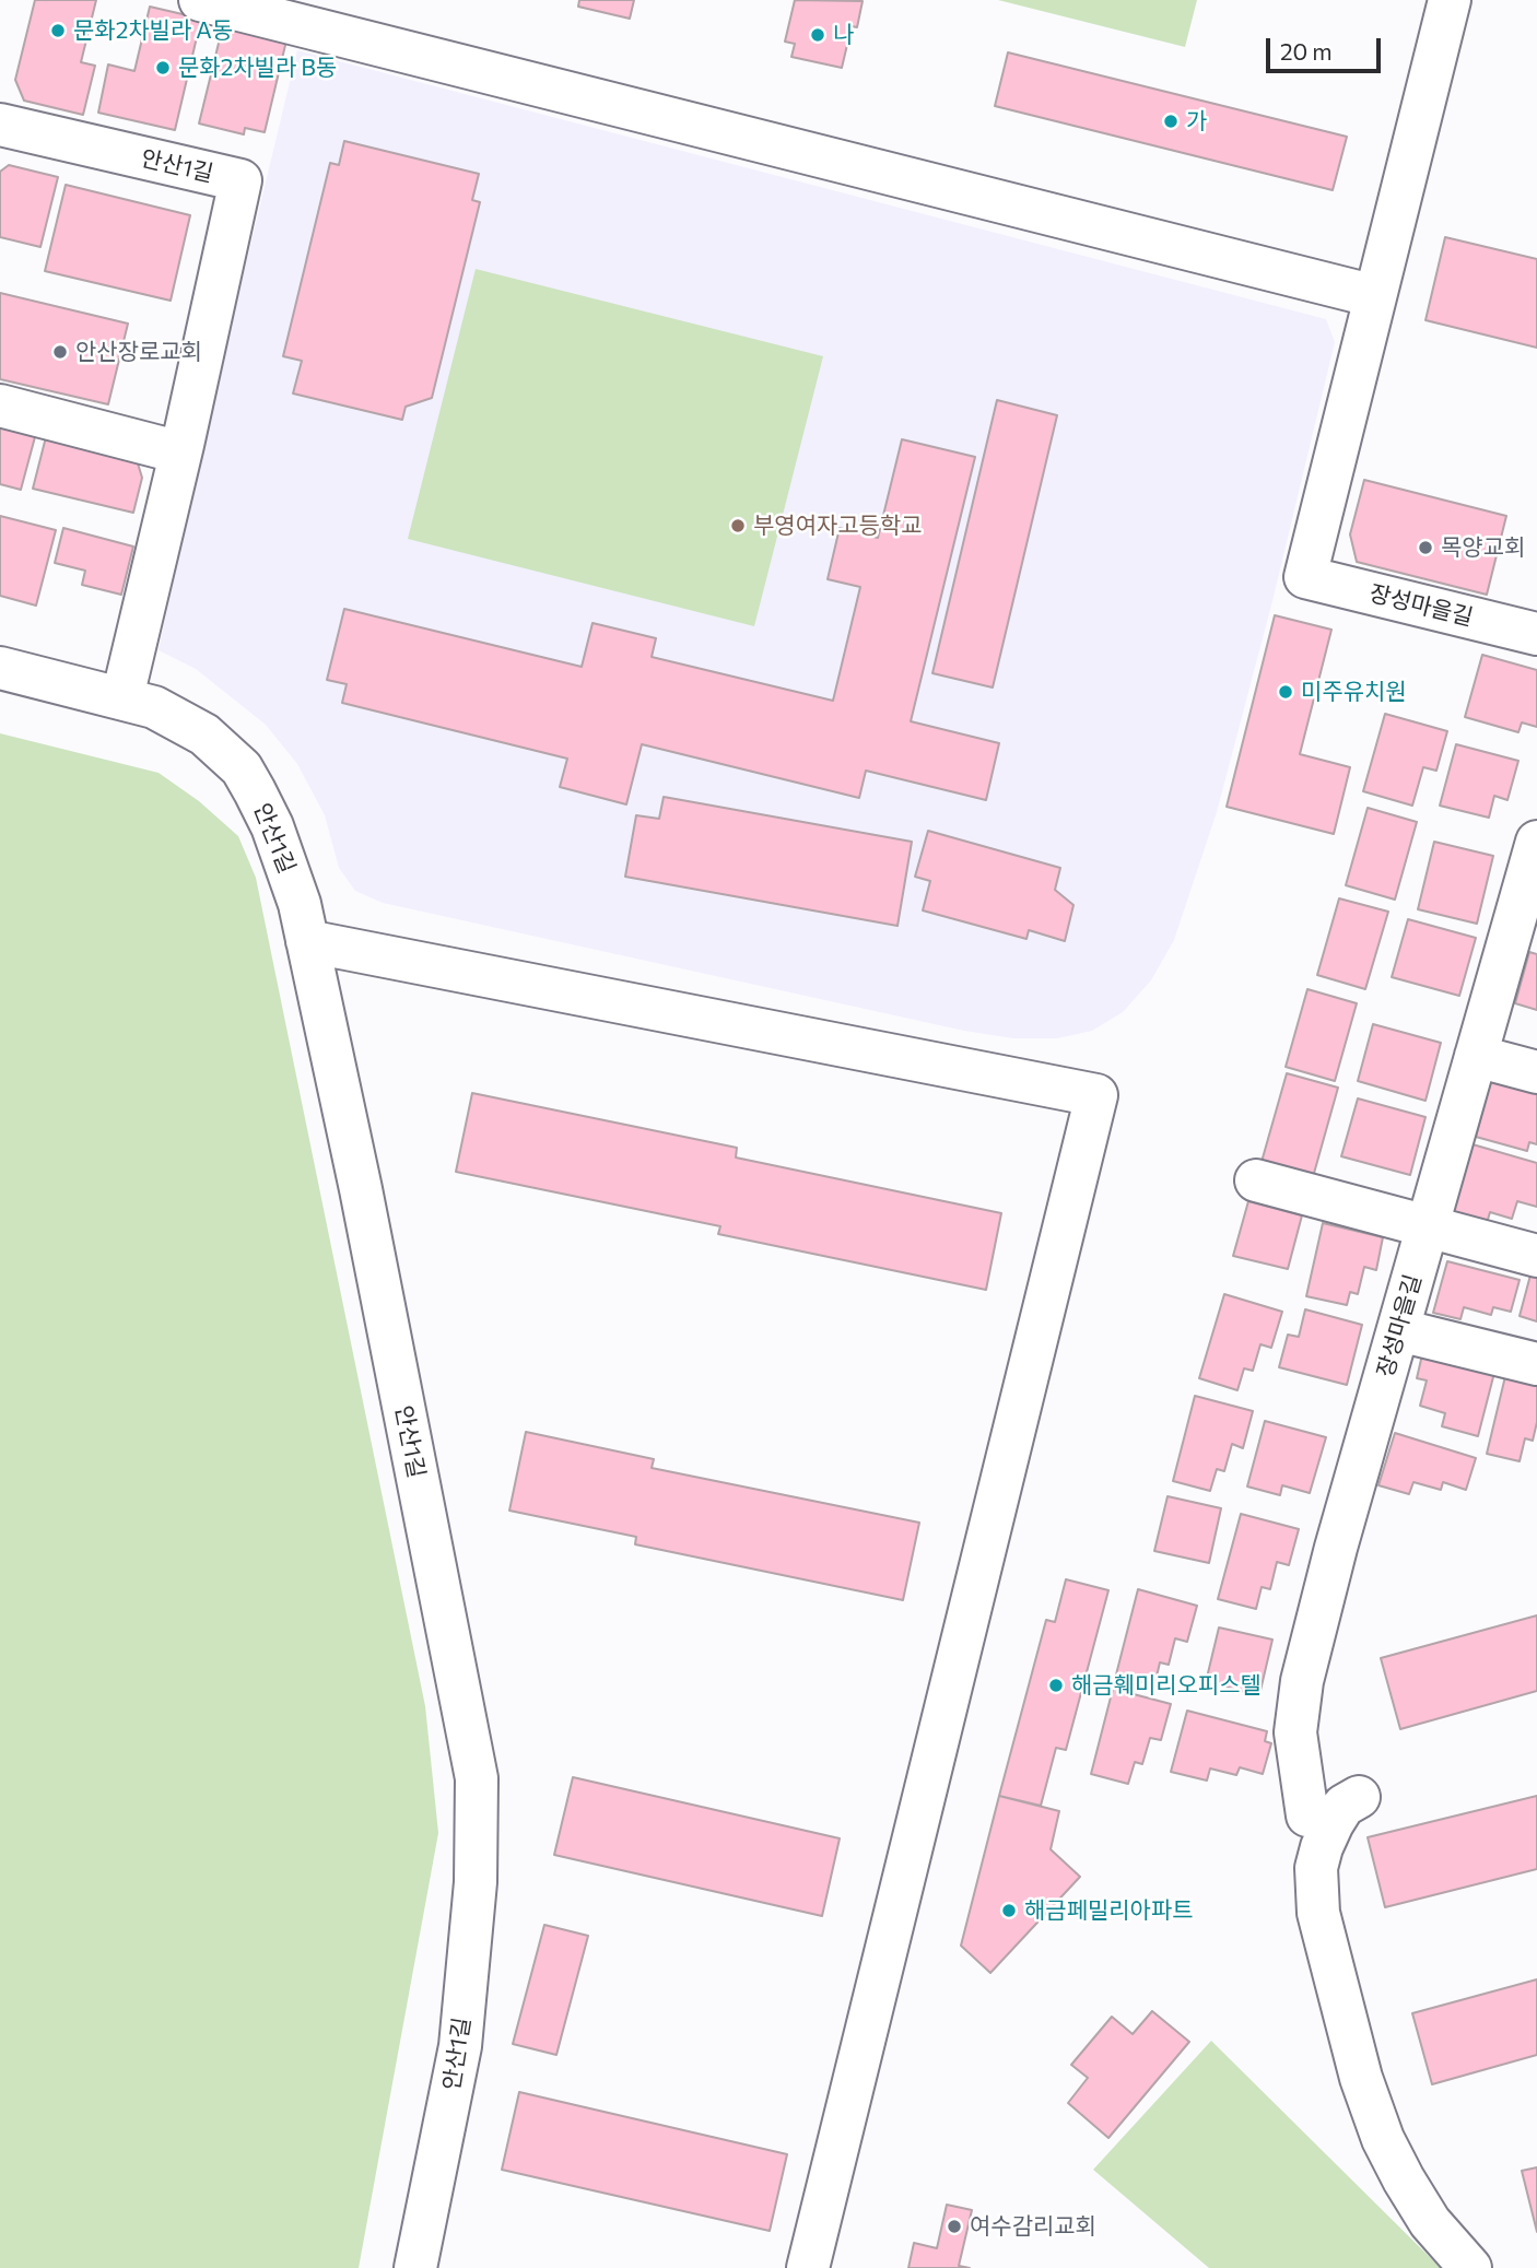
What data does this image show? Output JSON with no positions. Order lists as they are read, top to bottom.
{
  "streets": {
    "street": ["안산1길", "장성마을길"]
  },
  "places": [
    "문화2차빌라 A동",
    "나",
    "문화2차빌라 B동",
    "가",
    "안산장로교회",
    "부영여자고등학교",
    "목양교회",
    "미주유치원",
    "해금훼미리오피스텔",
    "해금페밀리아파트",
    "여수감리교회"
  ],
  "scale_bar": "20 m"
}
